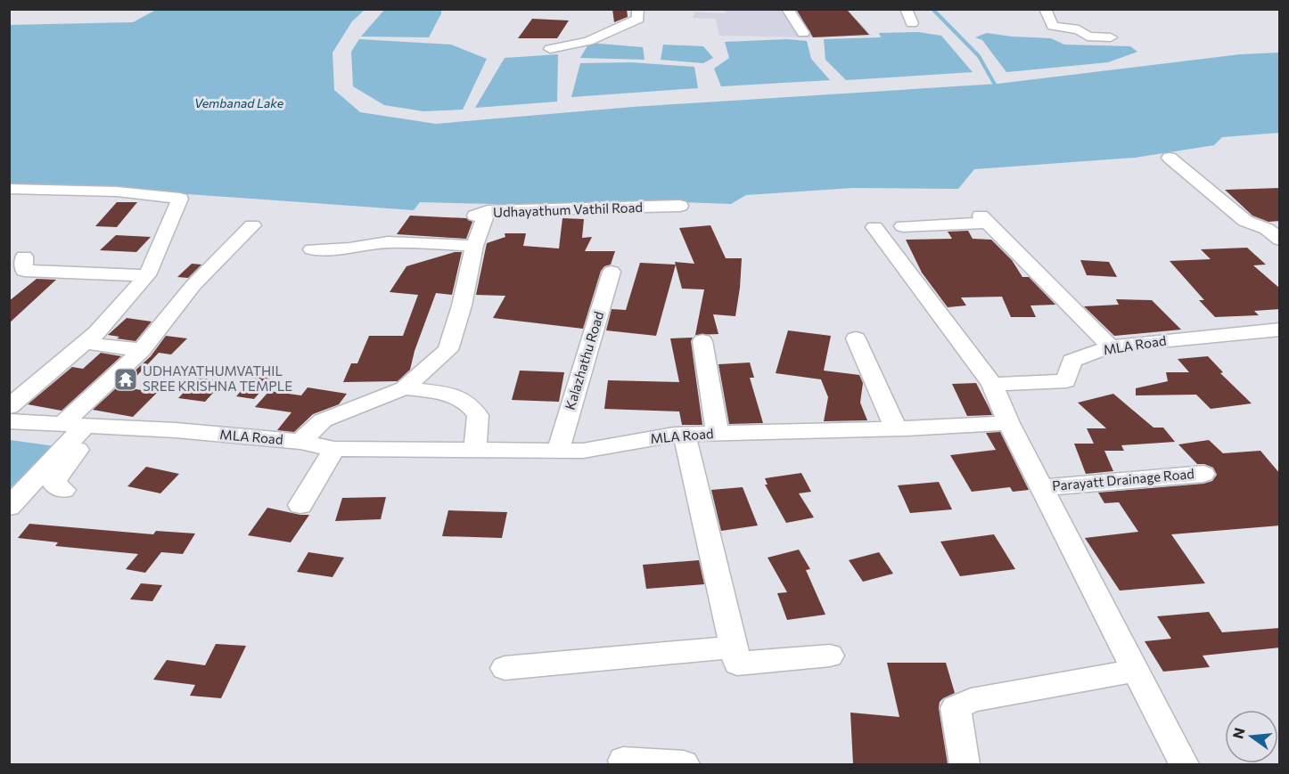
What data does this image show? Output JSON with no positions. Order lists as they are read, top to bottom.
{
  "streets": {
    "street": [
      "Udhayathum Vathil Road",
      "MLA Road",
      "Kalazhathu Road",
      "Parayatt Drainage Road"
    ]
  },
  "crossings": [
    ["Udhayathum Vathil Road", "MLA Road"],
    ["MLA Road", "Kalazhathu Road"]
  ],
  "water": ["Vembanad Lake"],
  "places": {
    "temple": ["UDHAYATHUMVATHIL SREE KRISHNA TEMPLE"]
  },
  "north": "left"
}
